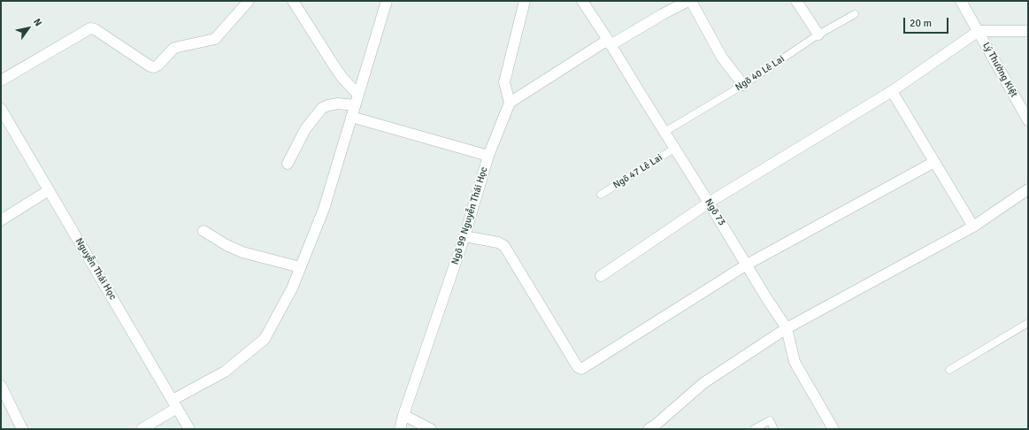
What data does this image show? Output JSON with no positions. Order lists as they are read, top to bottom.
{
  "streets": {
    "street": [
      "Lý Thường Kiệt",
      "Ngõ 73",
      "Ngõ 99 Nguyễn Thái Học",
      "Nguyễn Thái Học"
    ],
    "lane": ["Ngõ 40 Lê Lai", "Ngõ 47 Lê Lai"]
  },
  "crossings": [
    ["Ngõ 40 Lê Lai", "Ngõ 73"],
    ["Ngõ 47 Lê Lai", "Ngõ 73"]
  ],
  "scale_bar": "20 m",
  "north": "top right"
}
